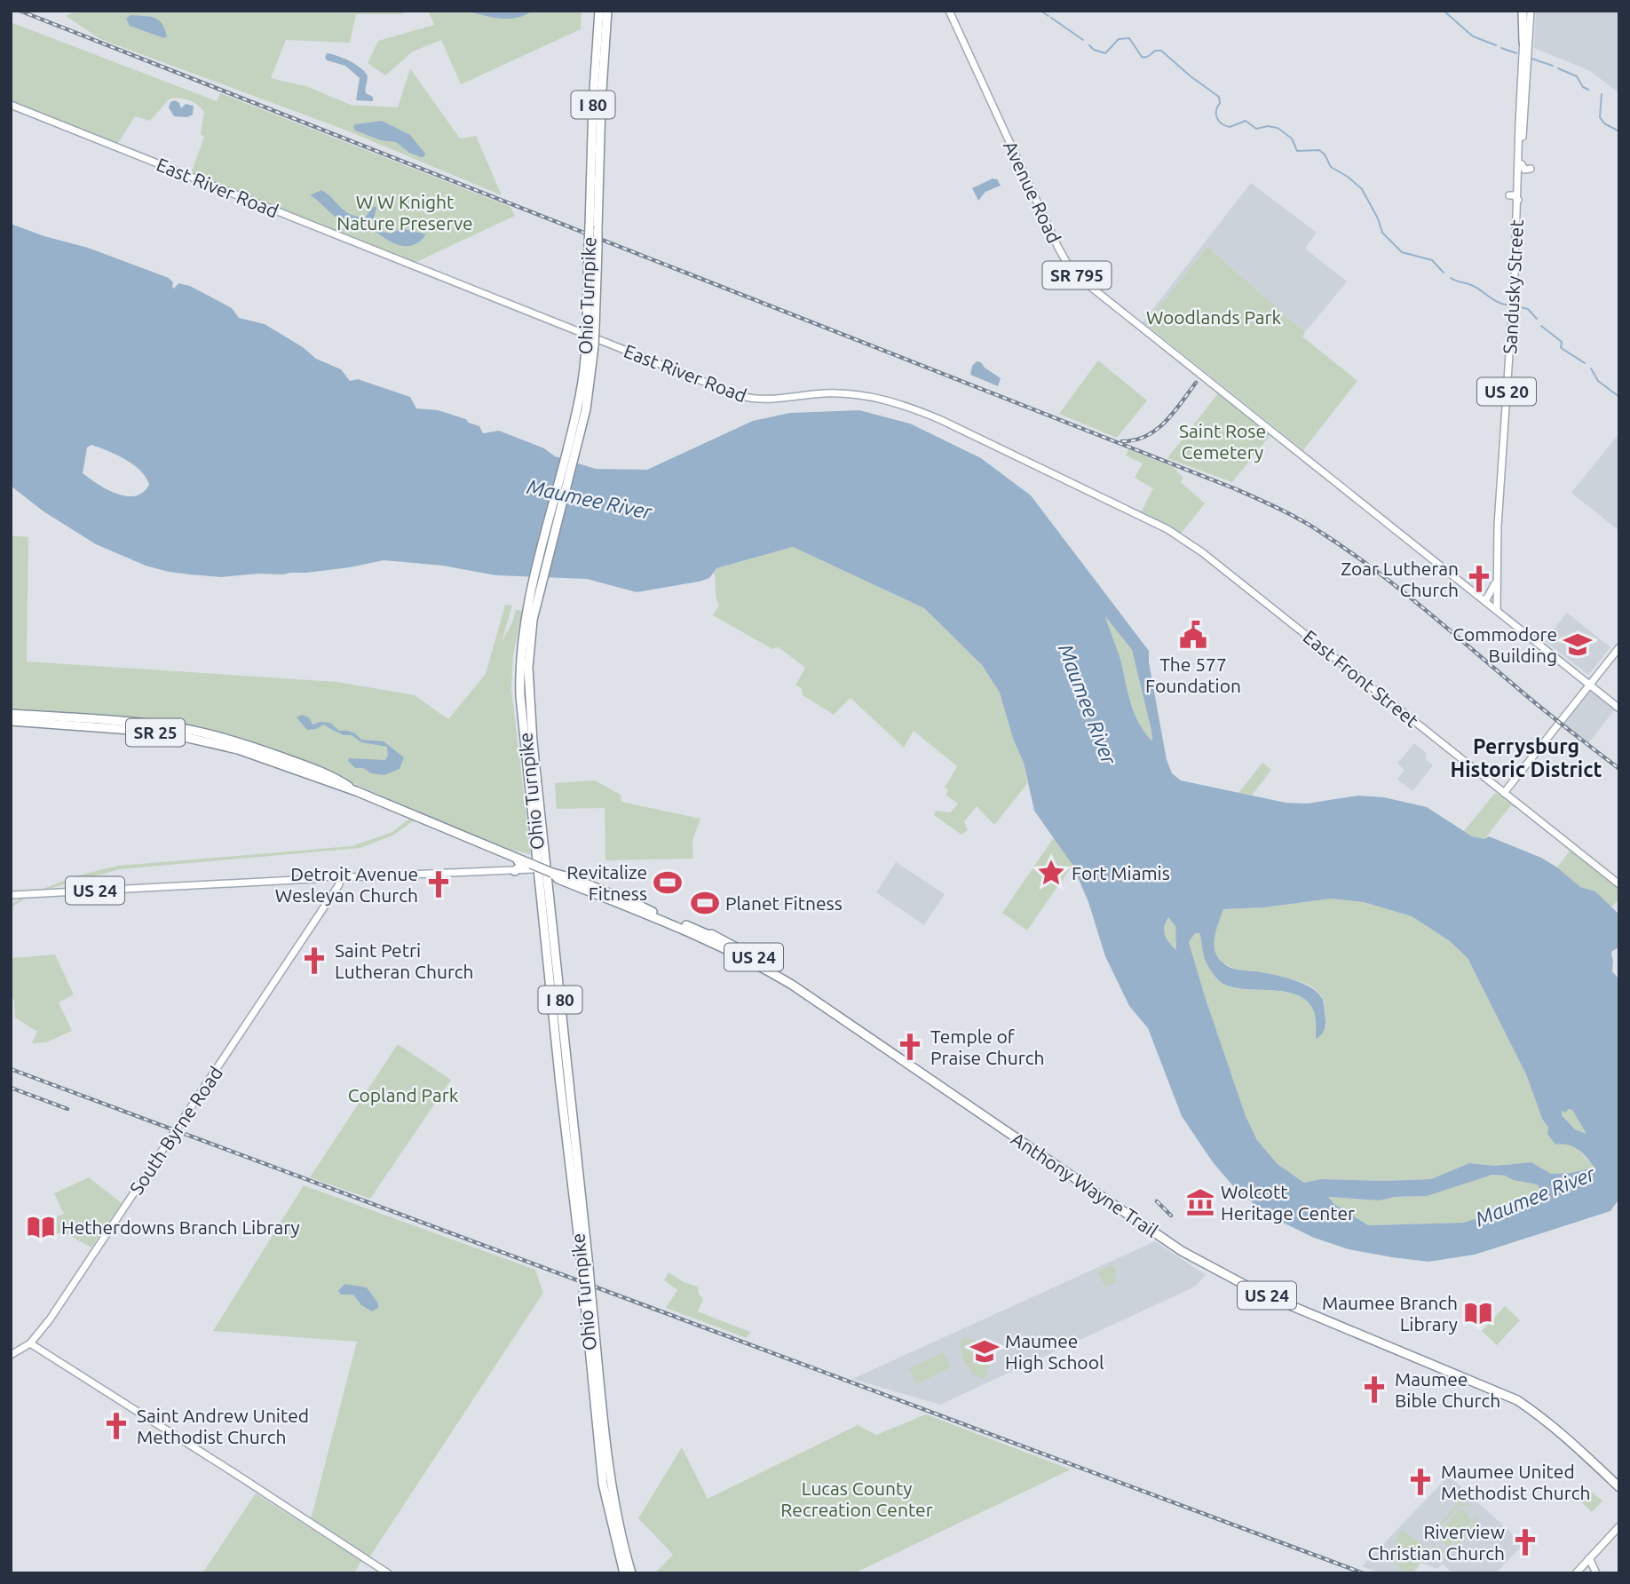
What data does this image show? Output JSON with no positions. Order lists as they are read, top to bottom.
{
  "streets": {
    "highway": [
      "I 80",
      "Ohio Turnpike",
      "SR 25",
      "US 24",
      "Anthony Wayne Trail"
    ],
    "main road": [
      "East River Road",
      "Avenue Road",
      "SR 795",
      "Sandusky Street",
      "US 20",
      "East Front Street",
      "South Byrne Road"
    ]
  },
  "crossings": [
    ["East River Road", "East Front Street"],
    ["Avenue Road", "US 20"],
    ["Sandusky Street", "US 20"],
    ["US 24", "South Byrne Road"],
    ["US 24", "Anthony Wayne Trail"]
  ],
  "districts": ["Perrysburg Historic District"],
  "water": ["Maumee River"],
  "parks": [
    "W W Knight Nature Preserve",
    "Woodlands Park",
    "Saint Rose Cemetery",
    "Copland Park",
    "Lucas County Recreation Center"
  ],
  "places": {
    "church": [
      "Zoar Lutheran Church",
      "Detroit Avenue Wesleyan Church",
      "Saint Petri Lutheran Church",
      "Temple of Praise Church",
      "Maumee Bible Church",
      "Saint Andrew United Methodist Church",
      "Maumee United Methodist Church",
      "Riverview Christian Church"
    ],
    "public building": ["The 577 Foundation"],
    "school or university": ["Commodore Building", "Maumee High School"],
    "place": ["Fort Miamis"],
    "sports": ["Revitalize Fitness", "Planet Fitness"],
    "museum": ["Wolcott Heritage Center"],
    "library": ["Hetherdowns Branch Library", "Maumee Branch Library"]
  }
}
